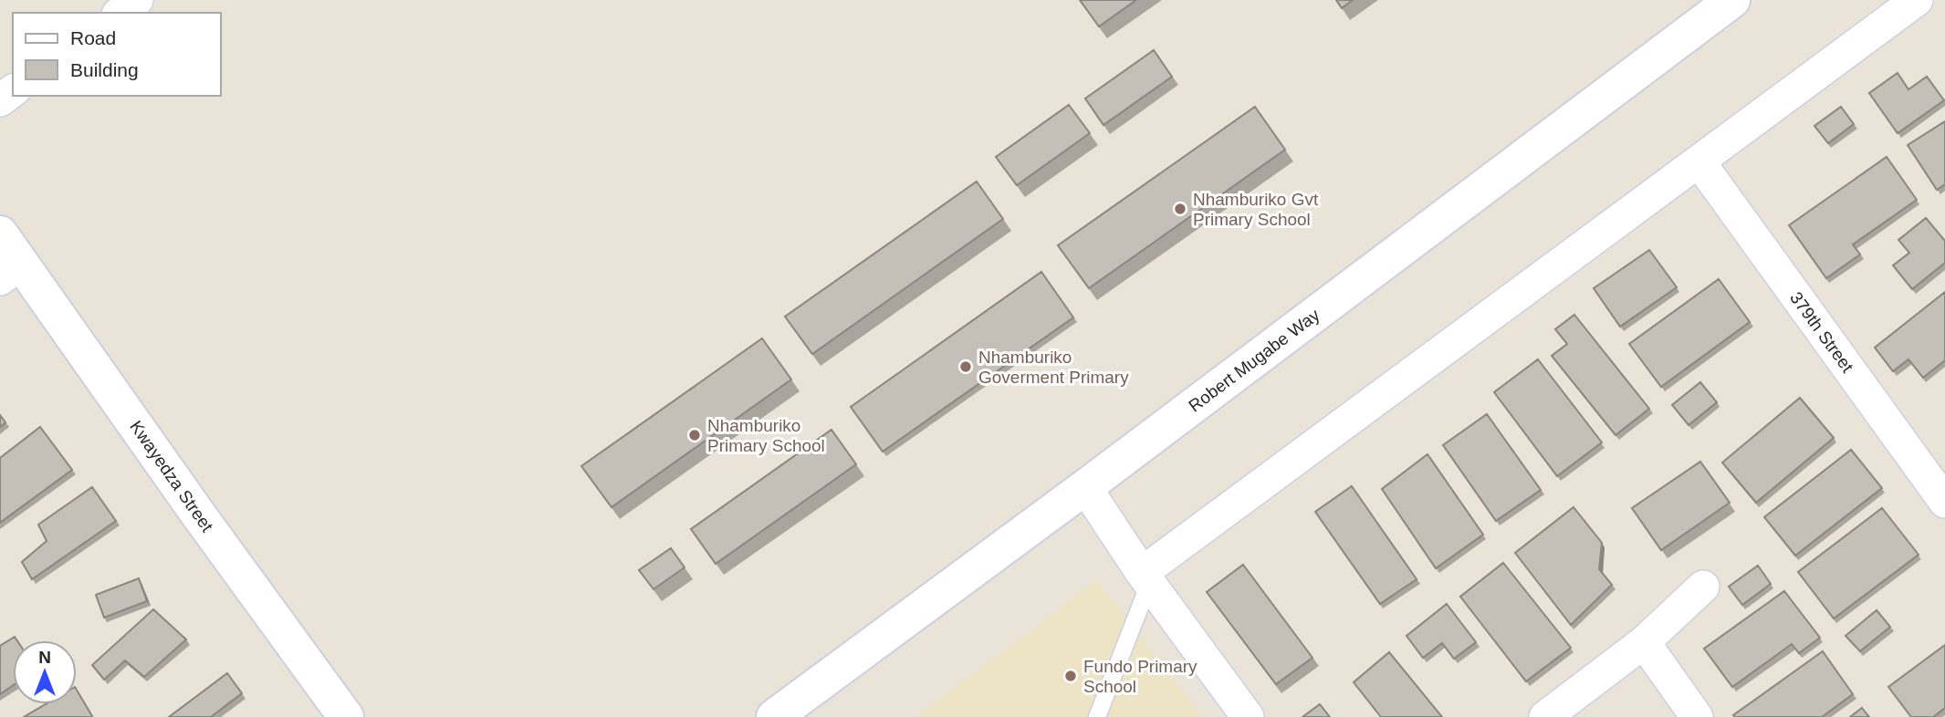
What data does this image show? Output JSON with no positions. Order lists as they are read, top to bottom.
{
  "streets": {
    "street": ["379th Street", "Robert Mugabe Way", "Kwayedza Street"]
  },
  "places": [
    "Nhamburiko Gvt Primary School",
    "Nhamburiko Goverment Primary",
    "Nhamburiko Primary School",
    "Fundo Primary School"
  ],
  "legend": ["Road", "Building"],
  "north": "top"
}
